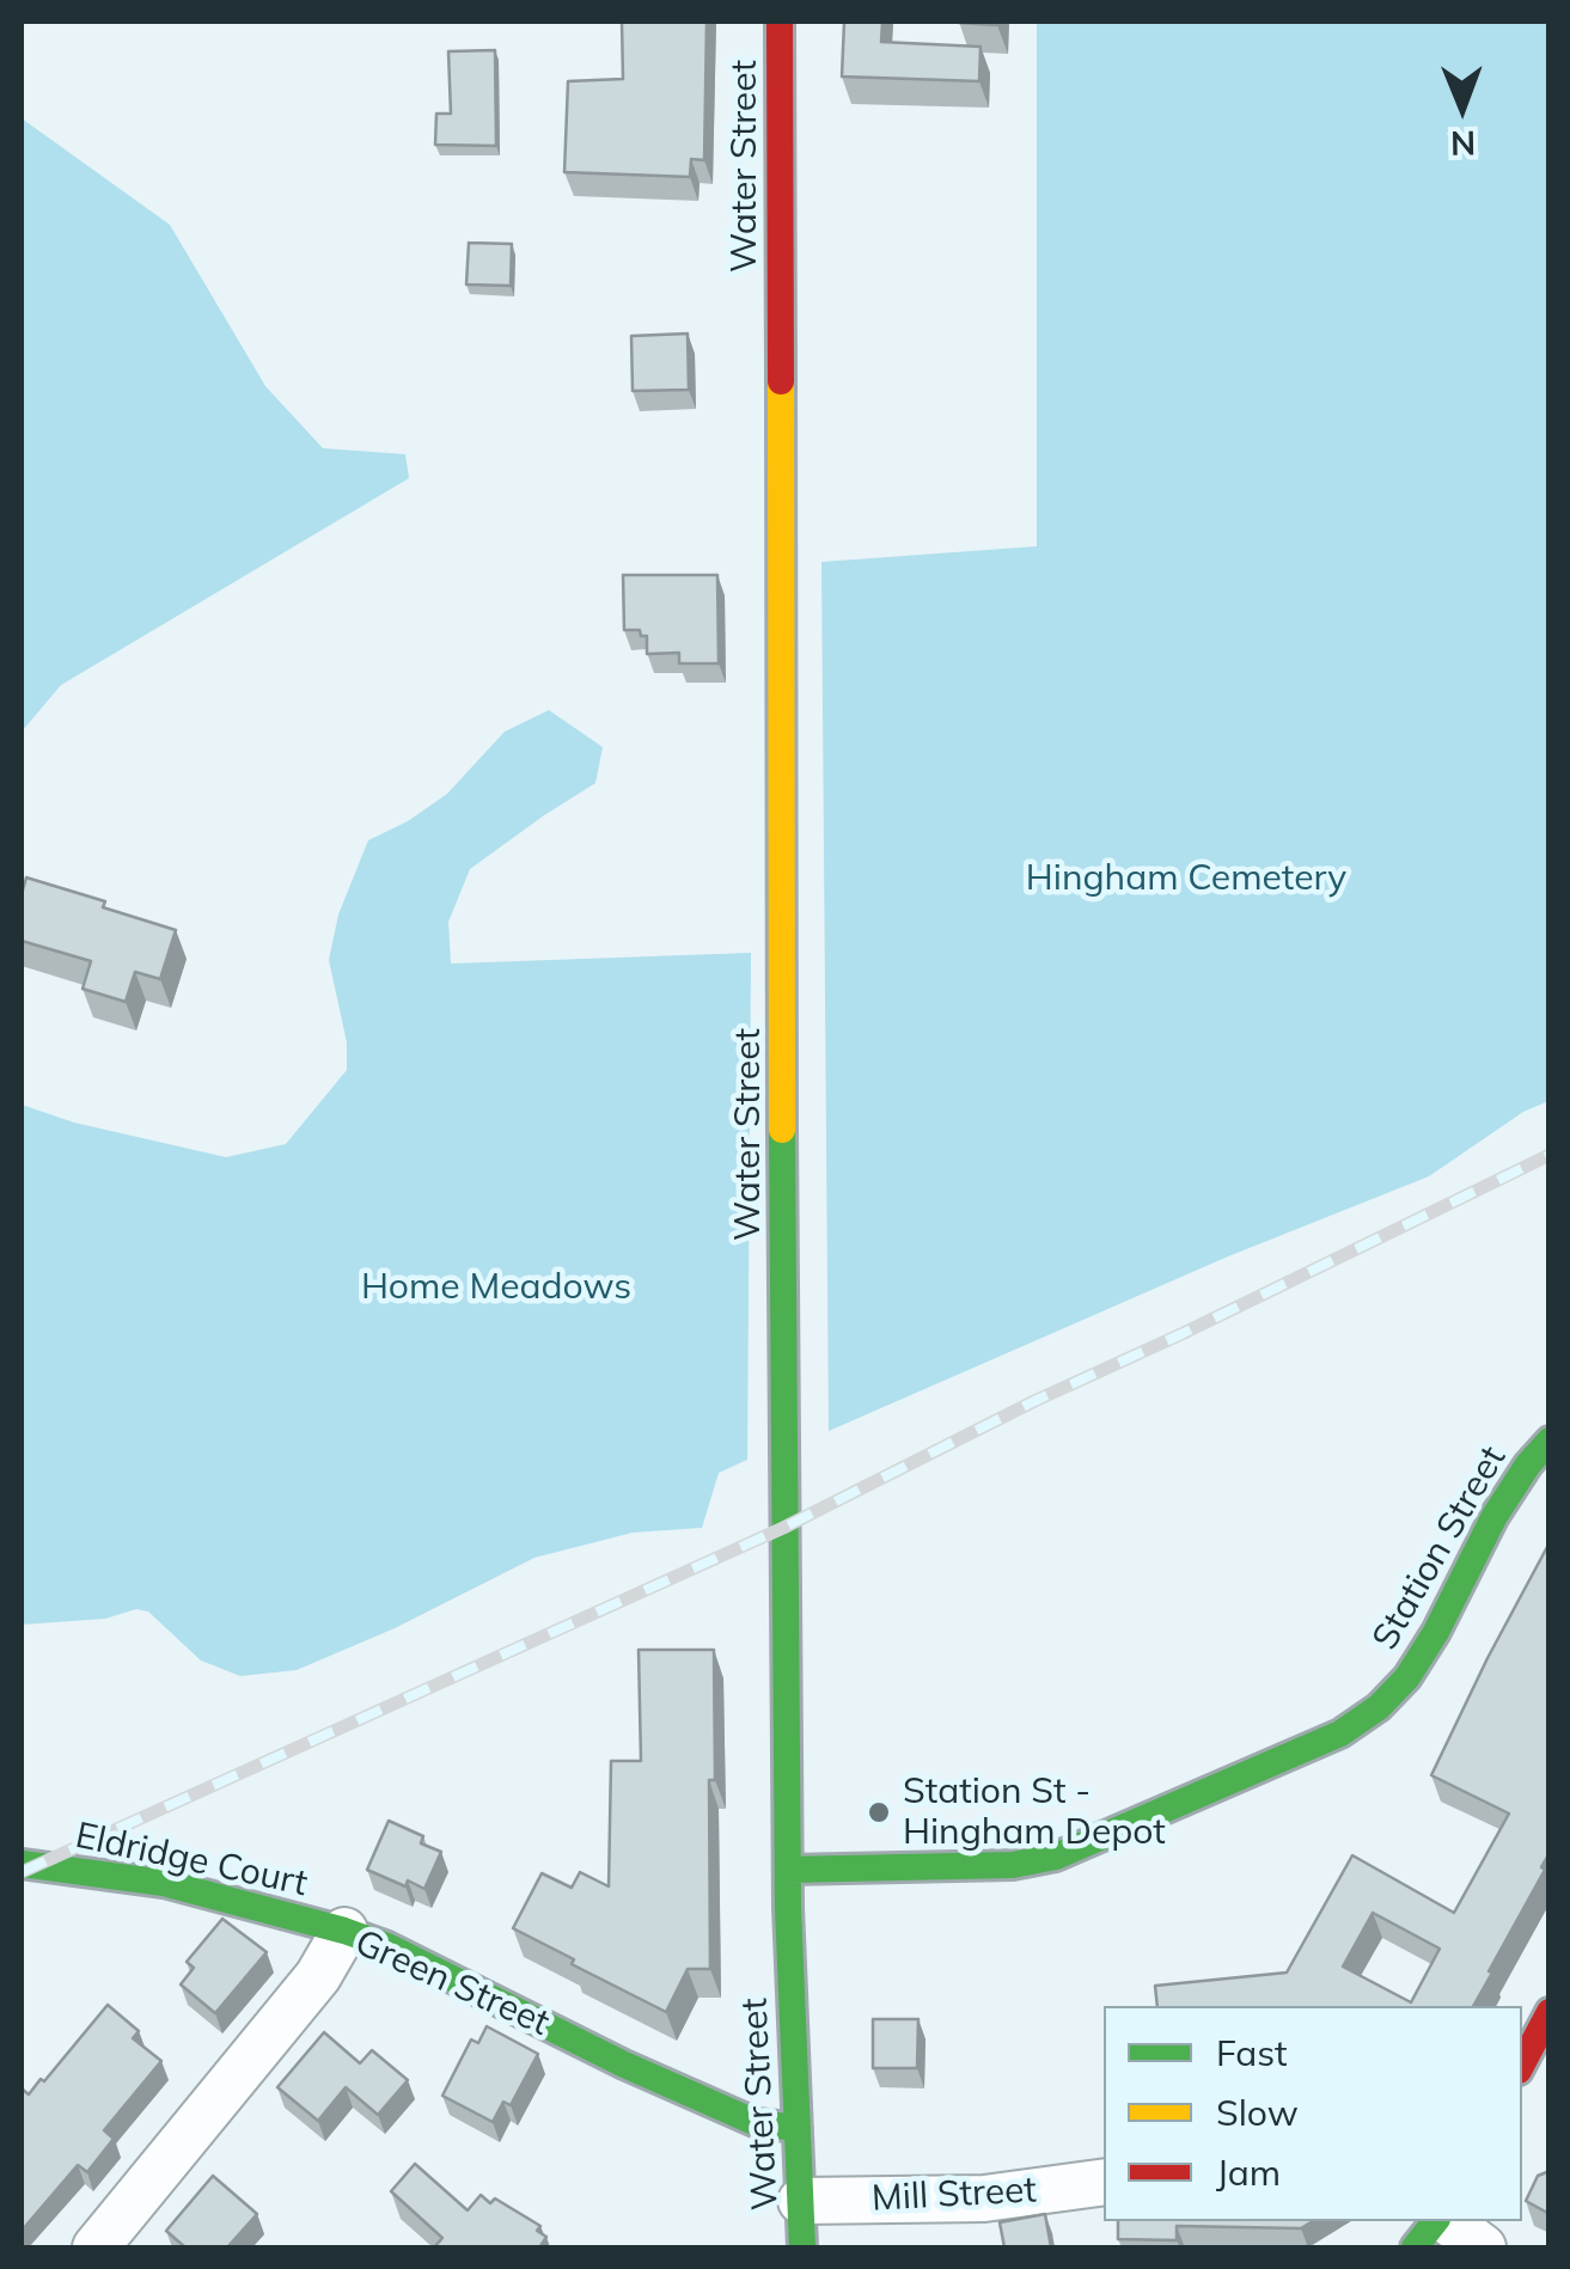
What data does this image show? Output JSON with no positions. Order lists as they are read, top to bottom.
{
  "streets": {
    "main road": [
      "Water Street",
      "Station Street",
      "Eldridge Court",
      "Green Street"
    ],
    "street": ["Mill Street"]
  },
  "crossings": [
    ["Water Street", "Station Street"],
    ["Water Street", "Green Street"],
    ["Water Street", "Mill Street"],
    ["Eldridge Court", "Green Street"]
  ],
  "parks": ["Hingham Cemetery", "Home Meadows"],
  "places": ["Station St - Hingham Depot"],
  "legend": ["Fast", "Slow", "Jam"],
  "north": "bottom"
}
